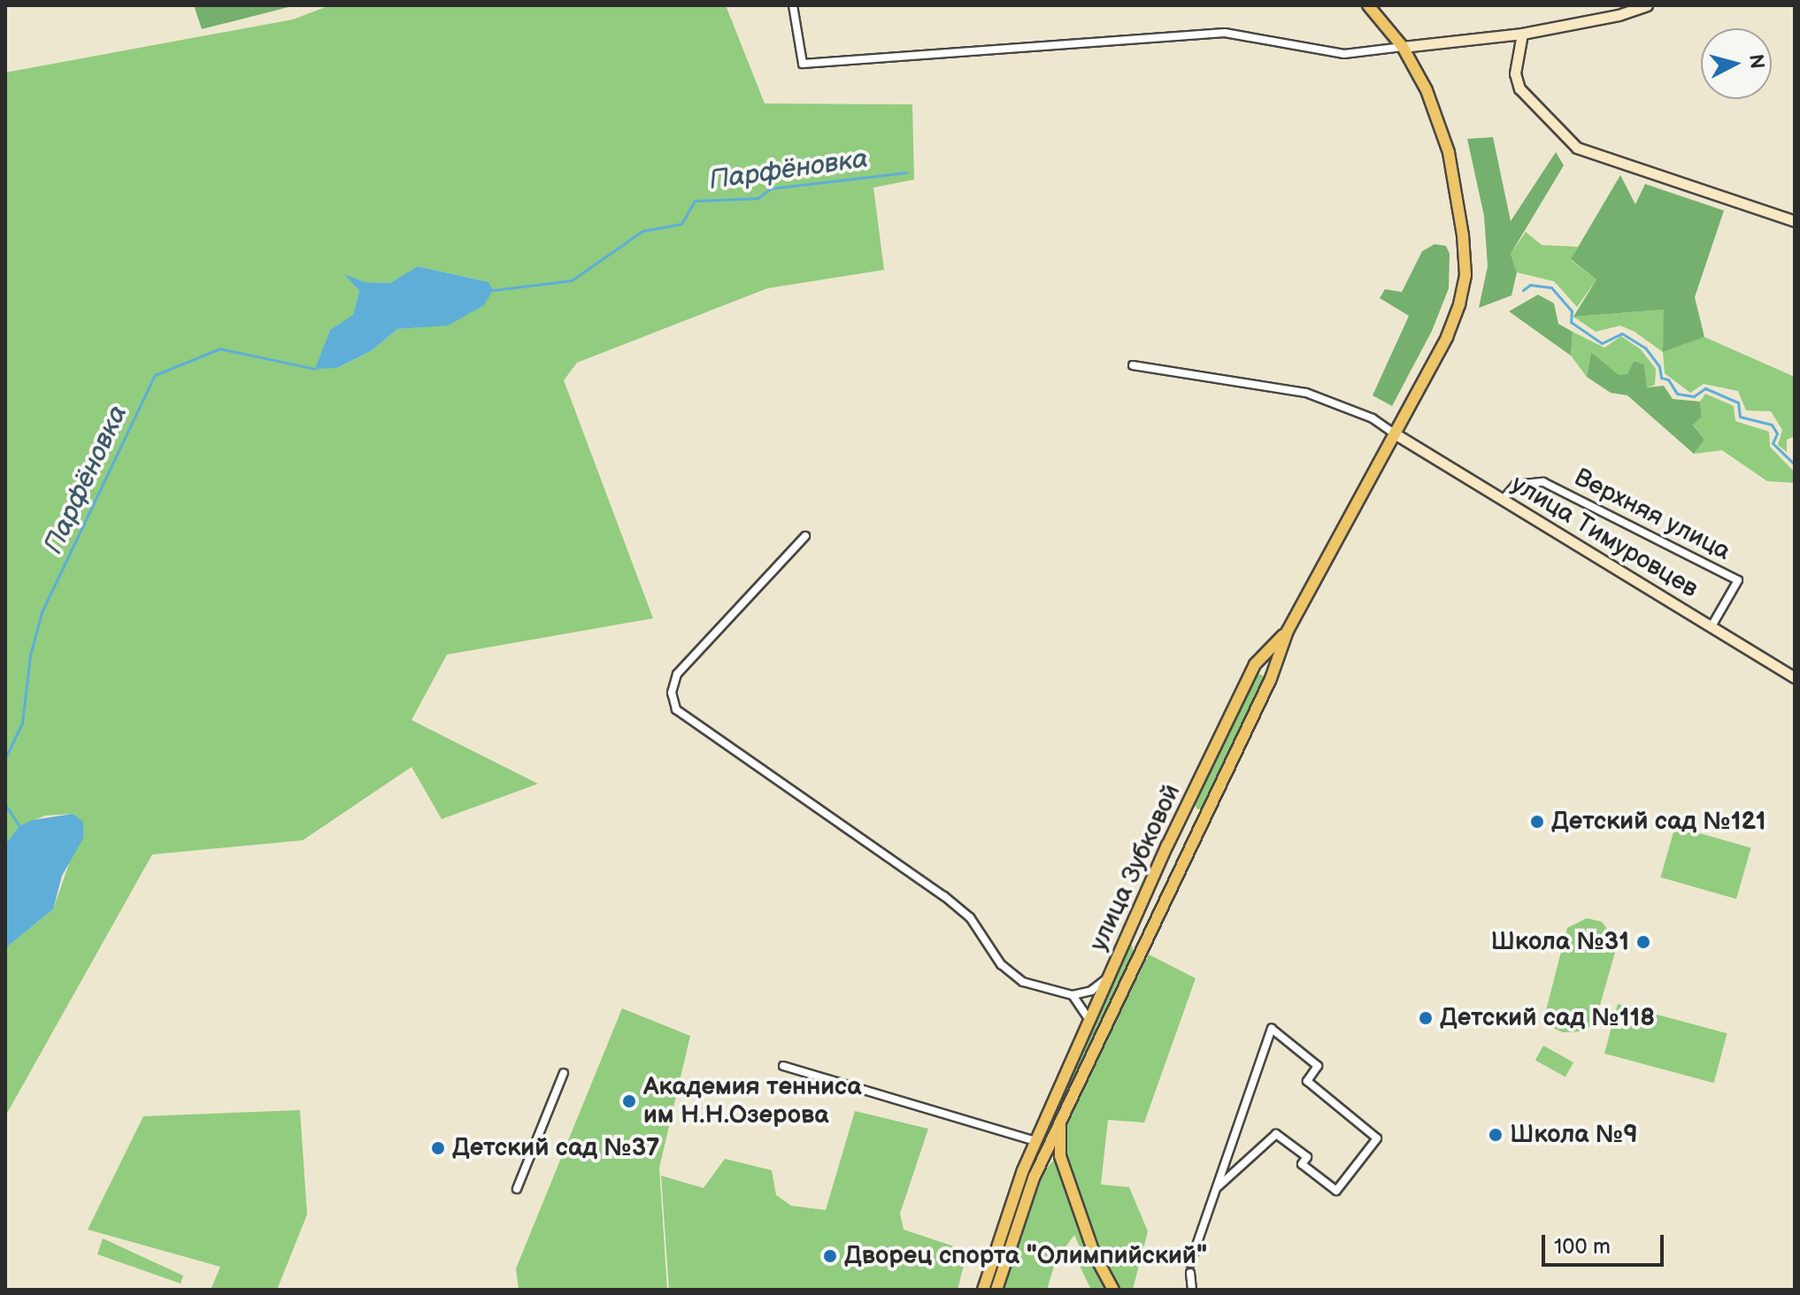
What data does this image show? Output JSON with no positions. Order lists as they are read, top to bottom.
{
  "streets": {
    "main road": ["улица Зубковой"],
    "street": ["Верхняя улица", "улица Тимуровцев"]
  },
  "crossings": [
    ["Верхняя улица", "улица Тимуровцев"],
    ["улица Тимуровцев", "улица Зубковой"]
  ],
  "water": ["Парфёновка"],
  "places": [
    "Детский сад №121",
    "Школа №31",
    "Детский сад №118",
    "Академия тенниса им Н.Н.Озерова",
    "Школа №9",
    "Детский сад №37",
    "Дворец спорта \"Олимпийский\""
  ],
  "scale_bar": "100 m",
  "north": "right"
}
